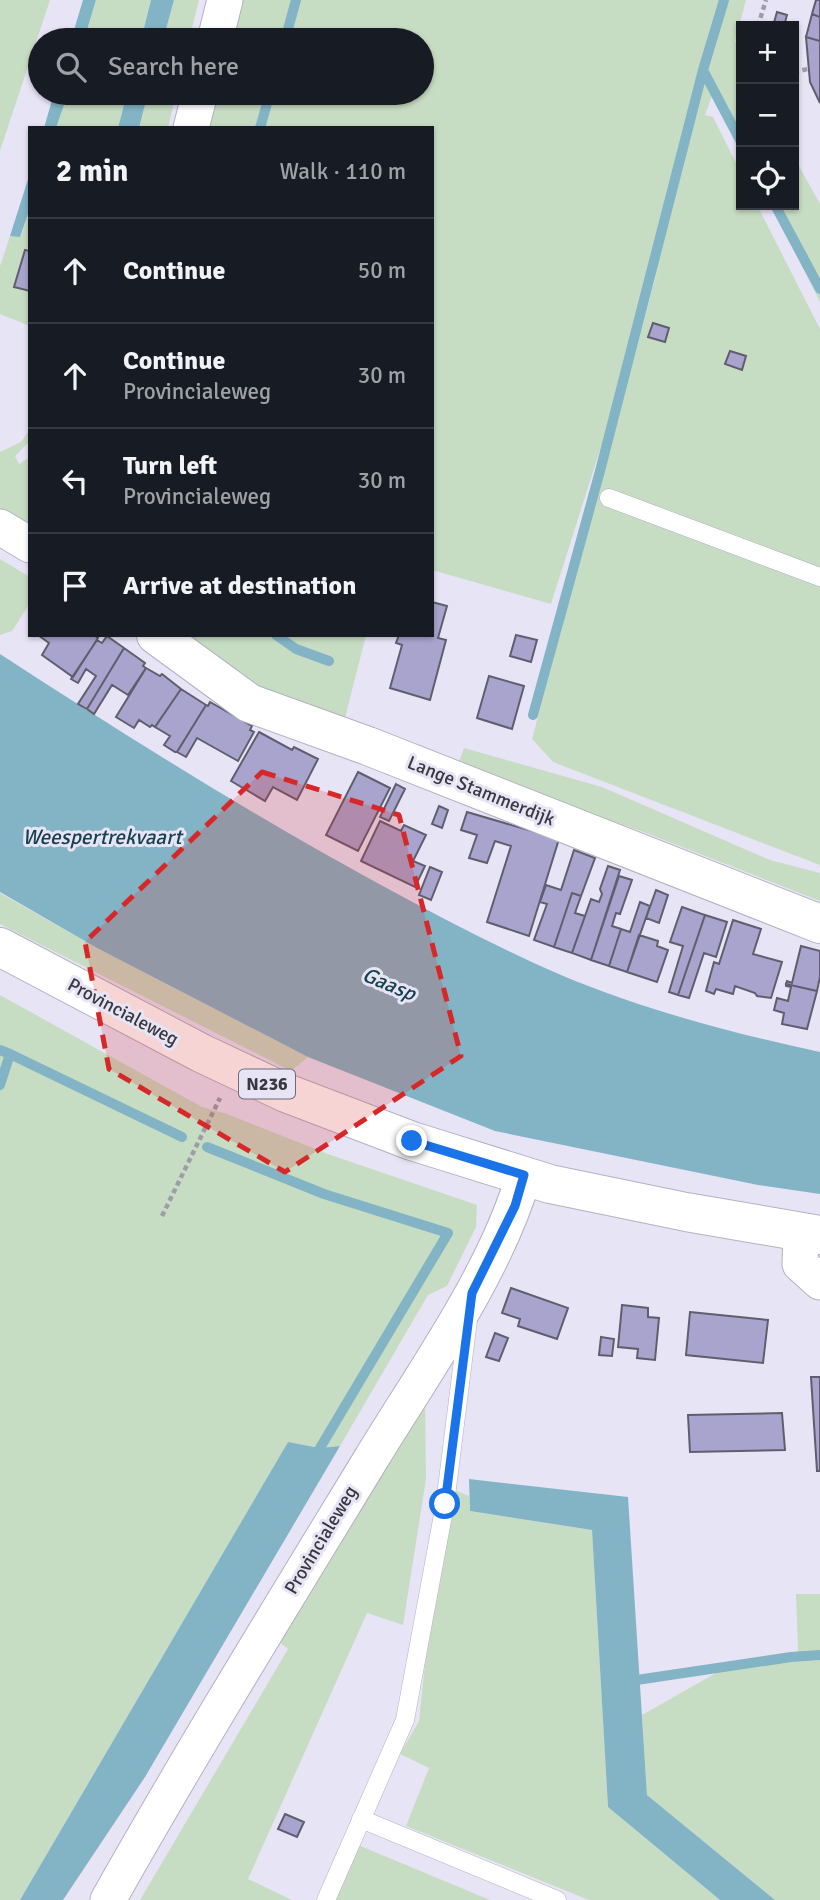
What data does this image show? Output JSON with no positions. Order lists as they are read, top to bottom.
{
  "streets": {
    "main road": ["Lange Stammerdijk", "Provincialeweg", "N236"]
  },
  "water": ["Weespertrekvaart", "Gaasp"],
  "page": {
    "map_buttons": ["+", "−"],
    "search": "Search here",
    "heading": ["2 min", "Walk · 110 m"],
    "list": [
      ["Continue", "50 m"],
      ["Continue", "Provincialeweg", "30 m"],
      ["Turn left", "Provincialeweg", "30 m"],
      "Arrive at destination"
    ]
  }
}
